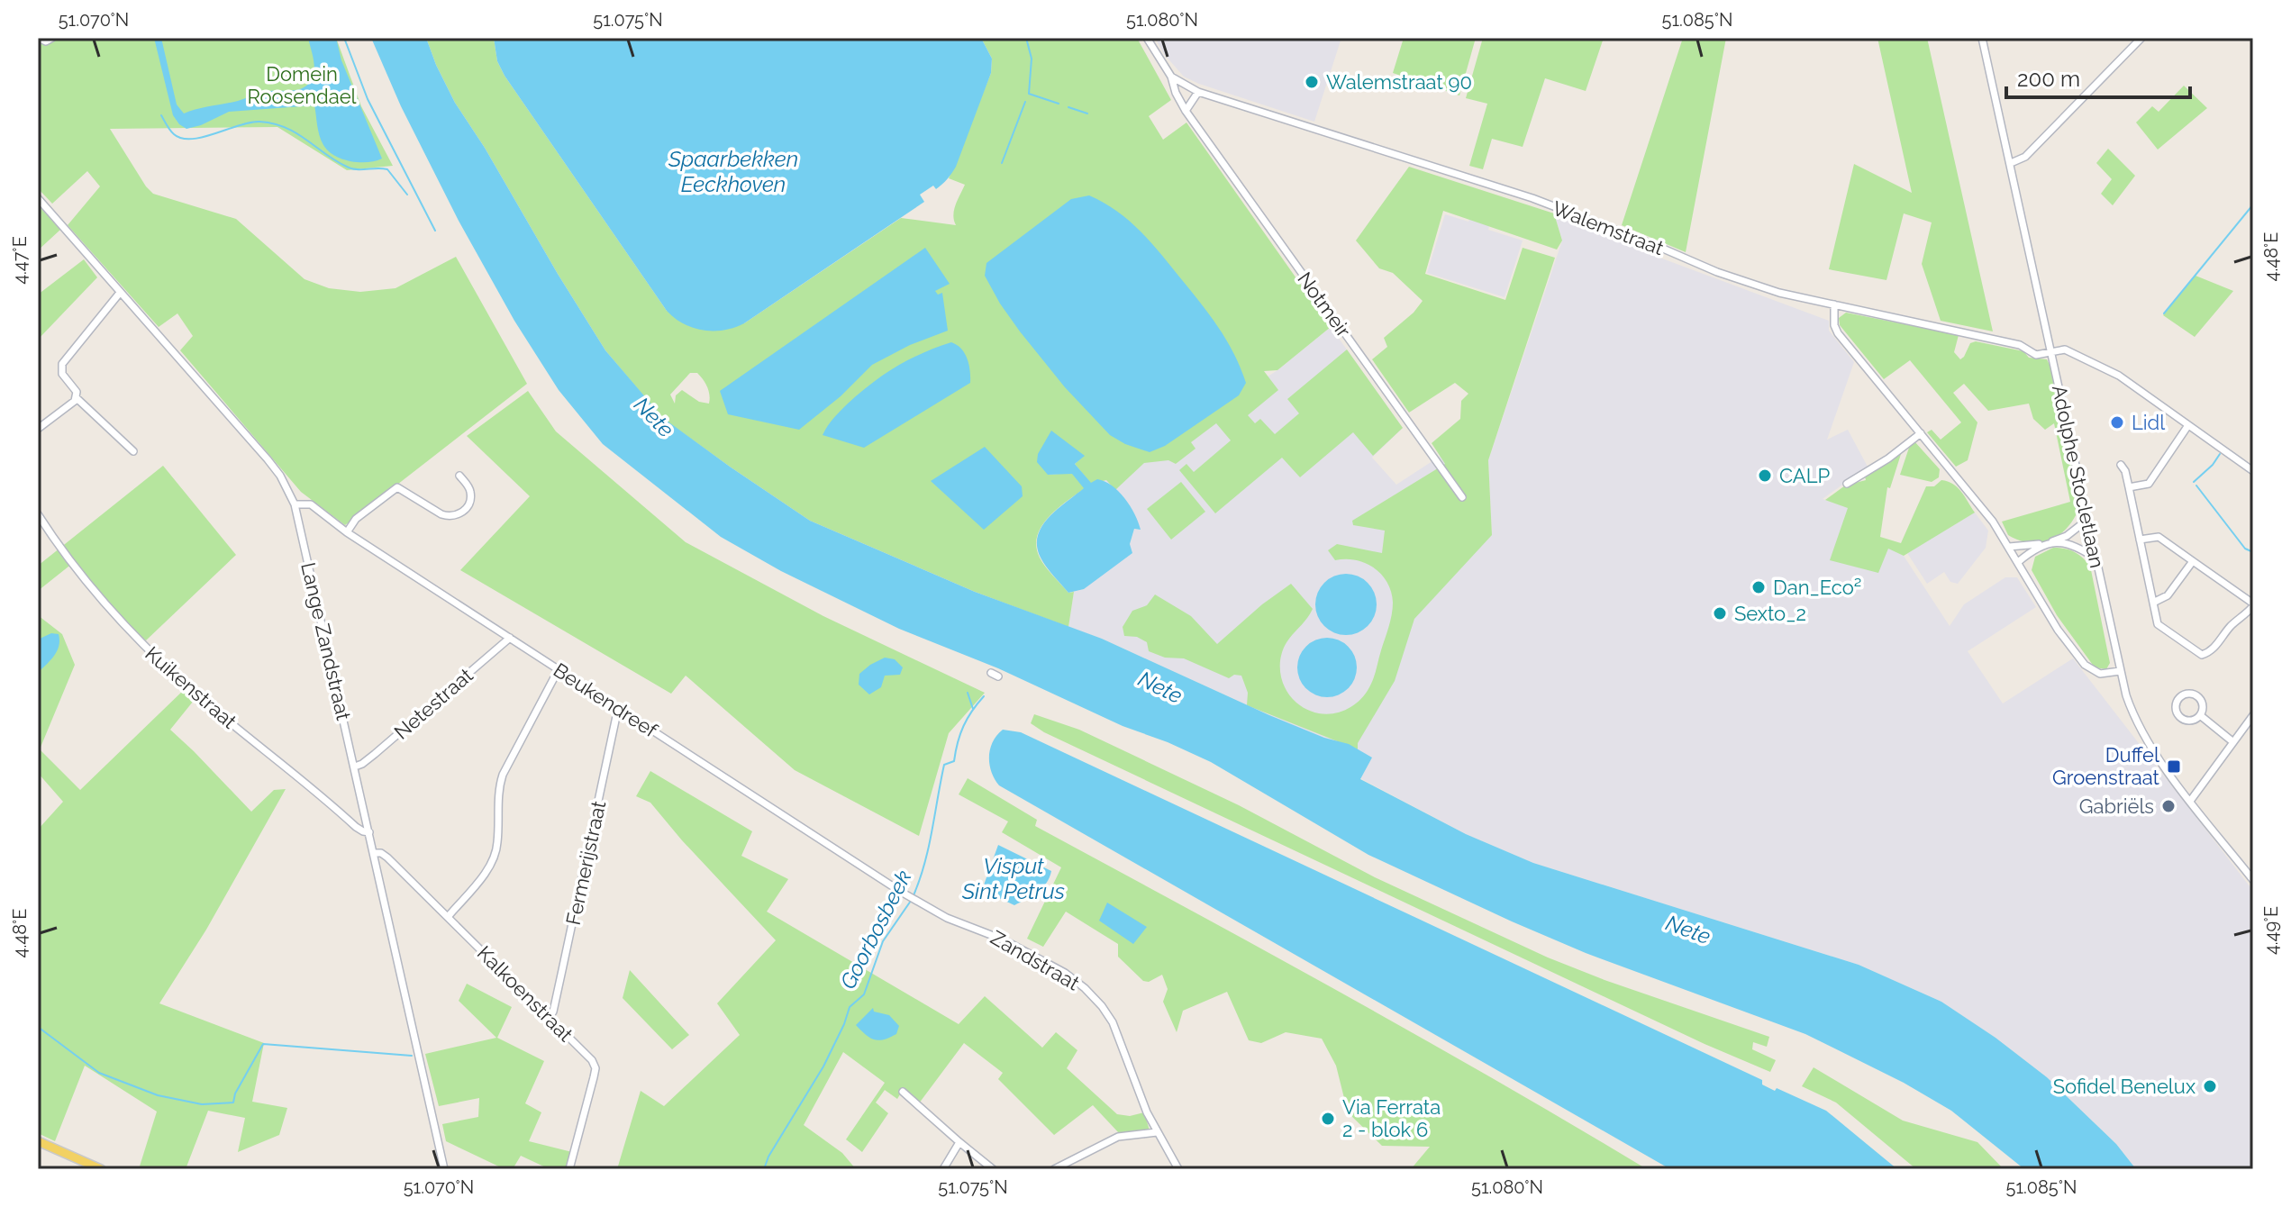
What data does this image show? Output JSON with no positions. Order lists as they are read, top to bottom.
{
  "streets": {
    "street": [
      "Walemstraat",
      "Notmeir",
      "Adolphe Stocletlaan",
      "Lange Zandstraat",
      "Kuikenstraat",
      "Beukendreef",
      "Netestraat",
      "Fermerijstraat",
      "Zandstraat",
      "Kalkoenstraat"
    ]
  },
  "crossings": [
    ["Walemstraat", "Notmeir"],
    ["Walemstraat", "Adolphe Stocletlaan"],
    ["Lange Zandstraat", "Kuikenstraat"],
    ["Lange Zandstraat", "Beukendreef"],
    ["Lange Zandstraat", "Netestraat"],
    ["Lange Zandstraat", "Kalkoenstraat"],
    ["Beukendreef", "Netestraat"],
    ["Beukendreef", "Fermerijstraat"],
    ["Beukendreef", "Zandstraat"],
    ["Fermerijstraat", "Kalkoenstraat"]
  ],
  "water": [
    "Spaarbekken Eeckhoven",
    "Nete",
    "Visput Sint Petrus",
    "Goorbosbeek"
  ],
  "parks": ["Domein Roosendael"],
  "places": {
    "other": [
      "Walemstraat 90",
      "Lidl",
      "CALP",
      "Dan_Eco²",
      "Sexto_2",
      "Gabriëls",
      "Sofidel Benelux",
      "Via Ferrata 2 - blok 6"
    ],
    "transit": ["Duffel Groenstraat"]
  },
  "scale_bar": "200 m",
  "coordinates": [
    "51.070°N",
    "51.075°N",
    "51.080°N",
    "51.085°N",
    "4.48°E",
    "4.47°E",
    "4.49°E"
  ]
}
